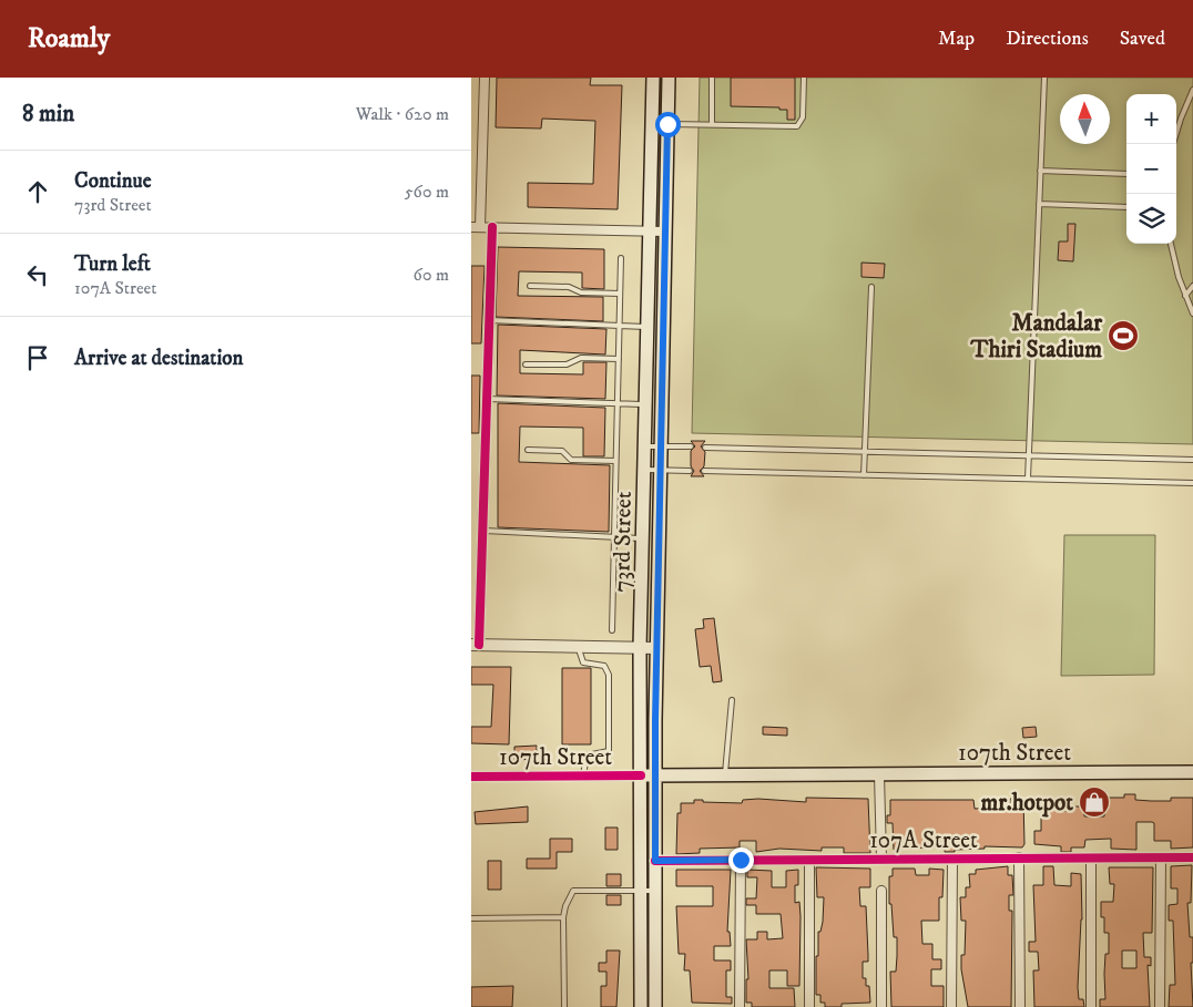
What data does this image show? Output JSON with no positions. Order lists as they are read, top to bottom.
{
  "streets": {
    "main road": ["73rd Street", "107th Street"],
    "street": ["107A Street"]
  },
  "crossings": [
    ["73rd Street", "107th Street"],
    ["73rd Street", "107A Street"]
  ],
  "places": {
    "sports": ["Mandalar Thiri Stadium"],
    "shop": ["mr.hotpot"]
  },
  "north": "top",
  "page": {
    "header": "Roamly",
    "nav": ["Map", "Directions", "Saved"],
    "heading": ["8 min", "Walk · 620 m"],
    "map_buttons": ["+", "−"],
    "list": [
      ["Continue", "73rd Street", "560 m"],
      ["Turn left", "107A Street", "60 m"],
      "Arrive at destination"
    ]
  }
}
